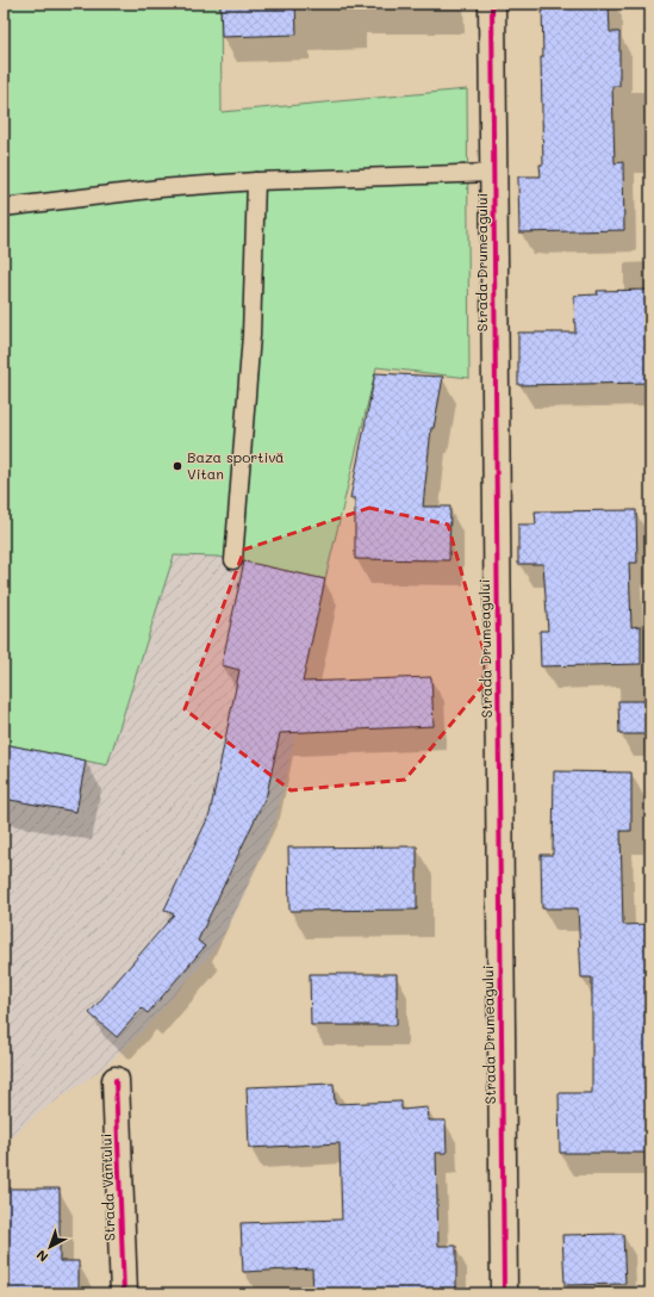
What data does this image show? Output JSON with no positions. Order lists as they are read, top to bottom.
{
  "streets": {
    "street": ["Strada Drumeagului", "Strada Vântului"]
  },
  "places": ["Baza sportivă Vitan"],
  "north": "bottom left"
}
